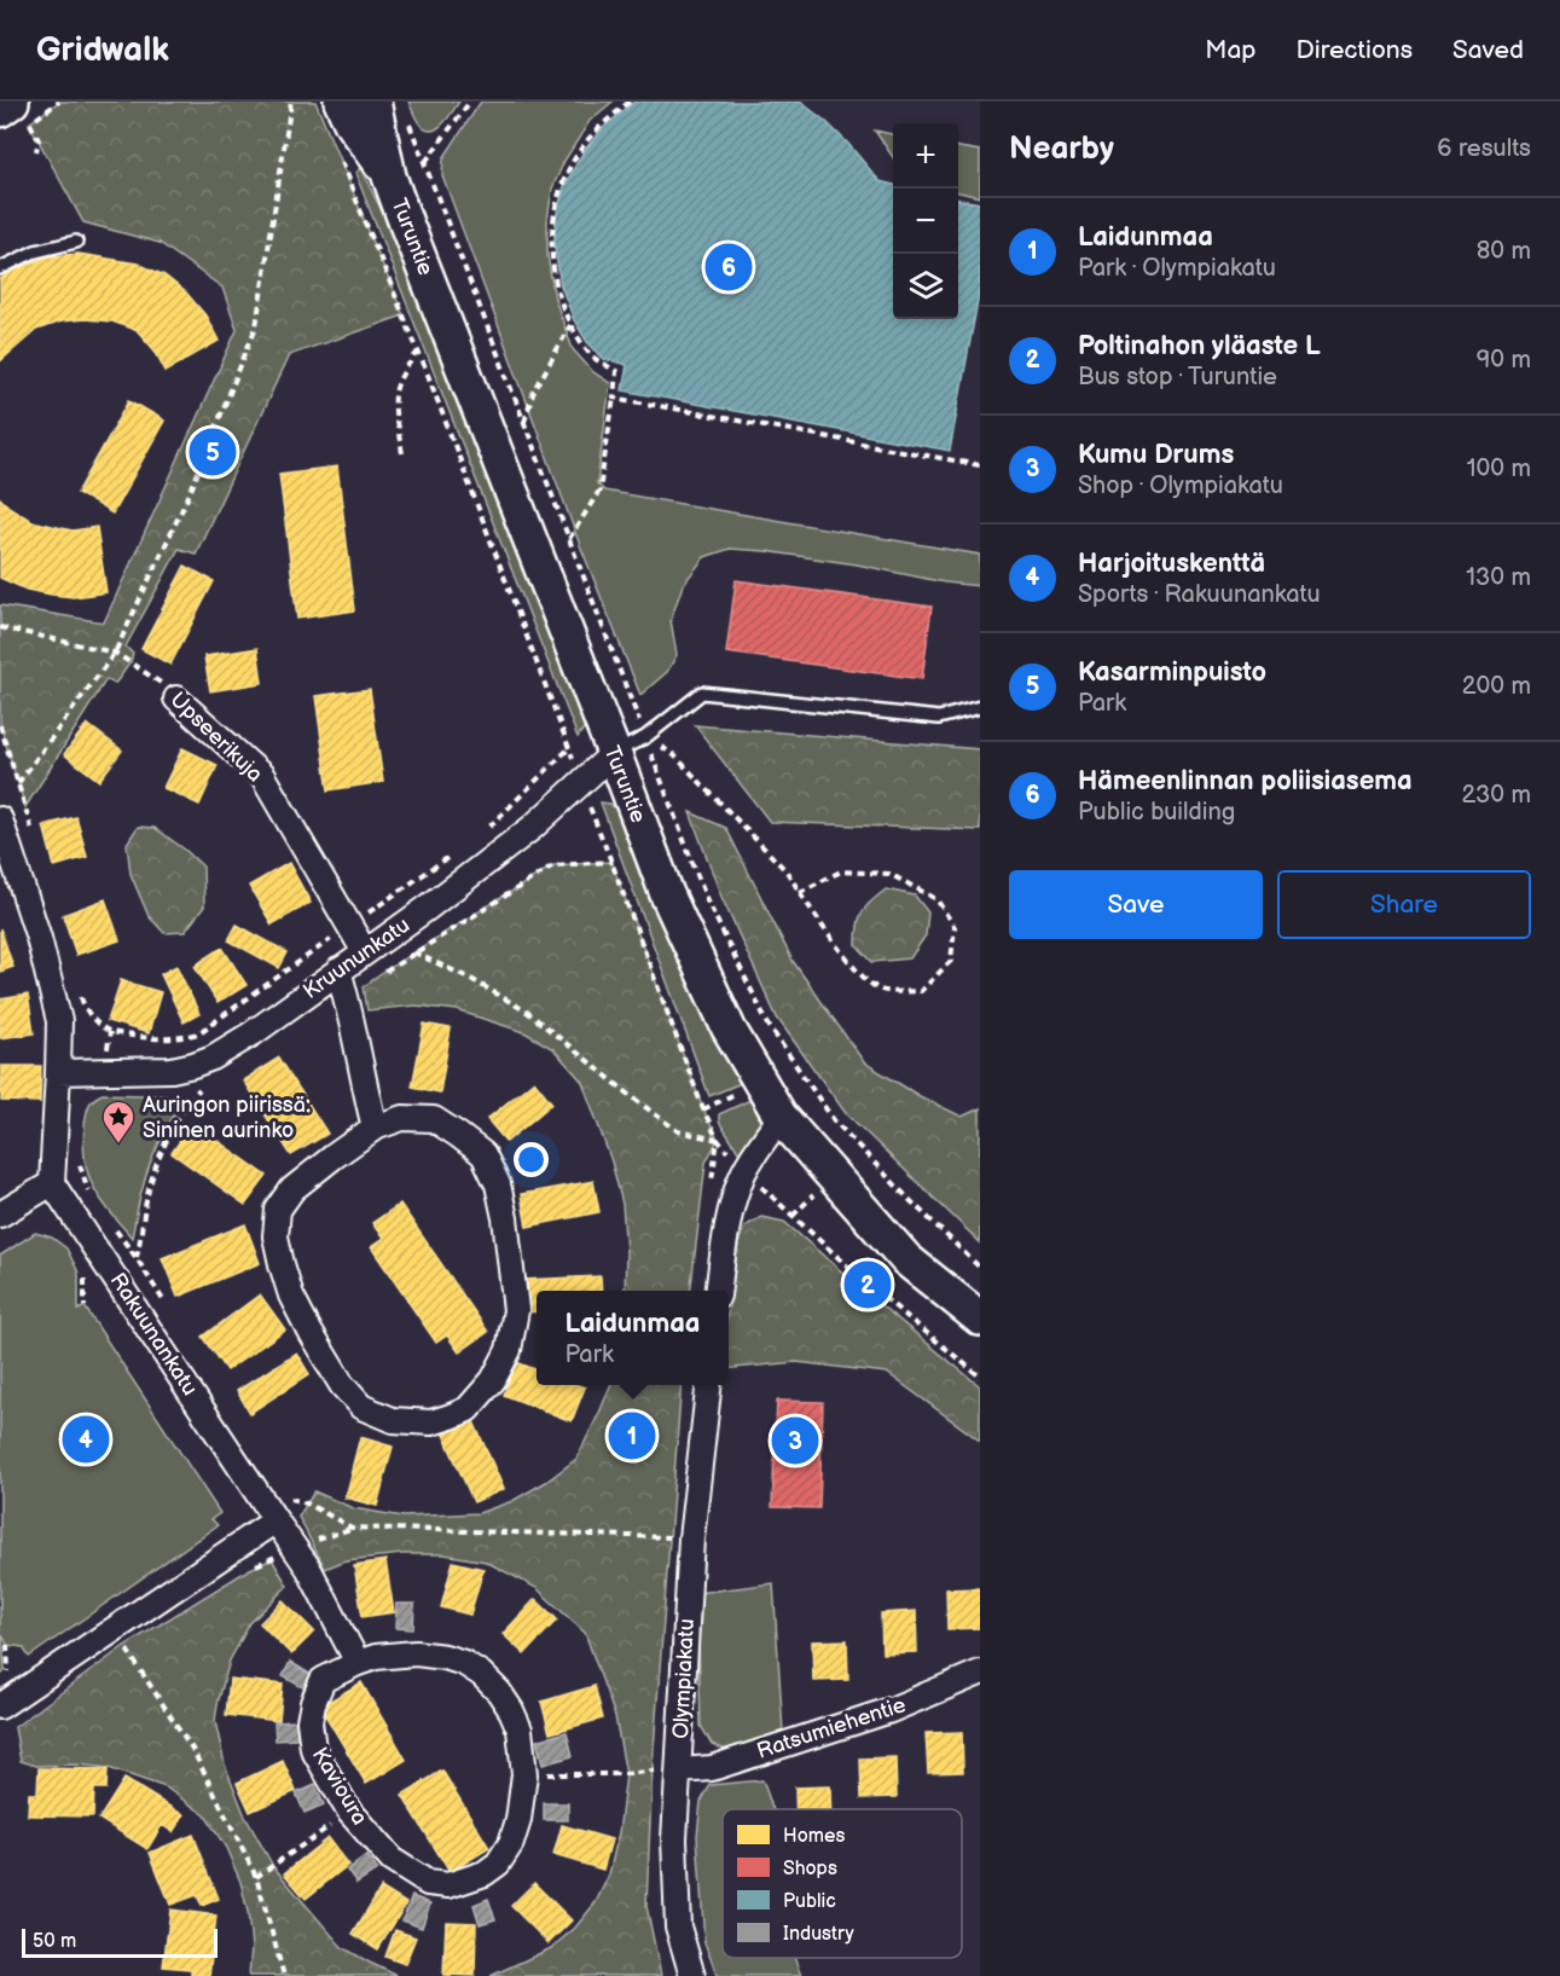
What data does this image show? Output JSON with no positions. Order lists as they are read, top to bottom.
{
  "streets": {
    "main road": ["Turuntie"],
    "street": [
      "Upseerikuja",
      "Kruununkatu",
      "Rakuunankatu",
      "Olympiakatu",
      "Ratsumiehentie",
      "Kavioura"
    ]
  },
  "crossings": [
    ["Turuntie", "Kruununkatu"],
    ["Upseerikuja", "Kruununkatu"],
    ["Olympiakatu", "Ratsumiehentie"]
  ],
  "places": {
    "place": ["Auringon piirissä: Sininen aurinko"]
  },
  "legend": [
    "Homes",
    "Shops",
    "Public",
    "Industry"
  ],
  "scale_bar": "50 m",
  "page": {
    "header": "Gridwalk",
    "nav": ["Map", "Directions", "Saved"],
    "heading": ["Nearby", "6 results"],
    "map_buttons": ["+", "−"],
    "list": [
      {
        "mark": "1",
        "name": "Laidunmaa",
        "note": "Park · Olympiakatu",
        "value": "80 m"
      },
      {
        "mark": "2",
        "name": "Poltinahon yläaste L",
        "note": "Bus stop · Turuntie",
        "value": "90 m"
      },
      {
        "mark": "3",
        "name": "Kumu Drums",
        "note": "Shop · Olympiakatu",
        "value": "100 m"
      },
      {
        "mark": "4",
        "name": "Harjoituskenttä",
        "note": "Sports · Rakuunankatu",
        "value": "130 m"
      },
      {
        "mark": "5",
        "name": "Kasarminpuisto",
        "note": "Park",
        "value": "200 m"
      },
      {
        "mark": "6",
        "name": "Hämeenlinnan poliisiasema",
        "note": "Public building",
        "value": "230 m"
      }
    ],
    "pins": [
      "6",
      "5",
      "2",
      "1",
      "4",
      "3"
    ],
    "buttons": ["Save", "Share"],
    "popup": ["Laidunmaa", "Park"],
    "scale": "50 m"
  }
}
